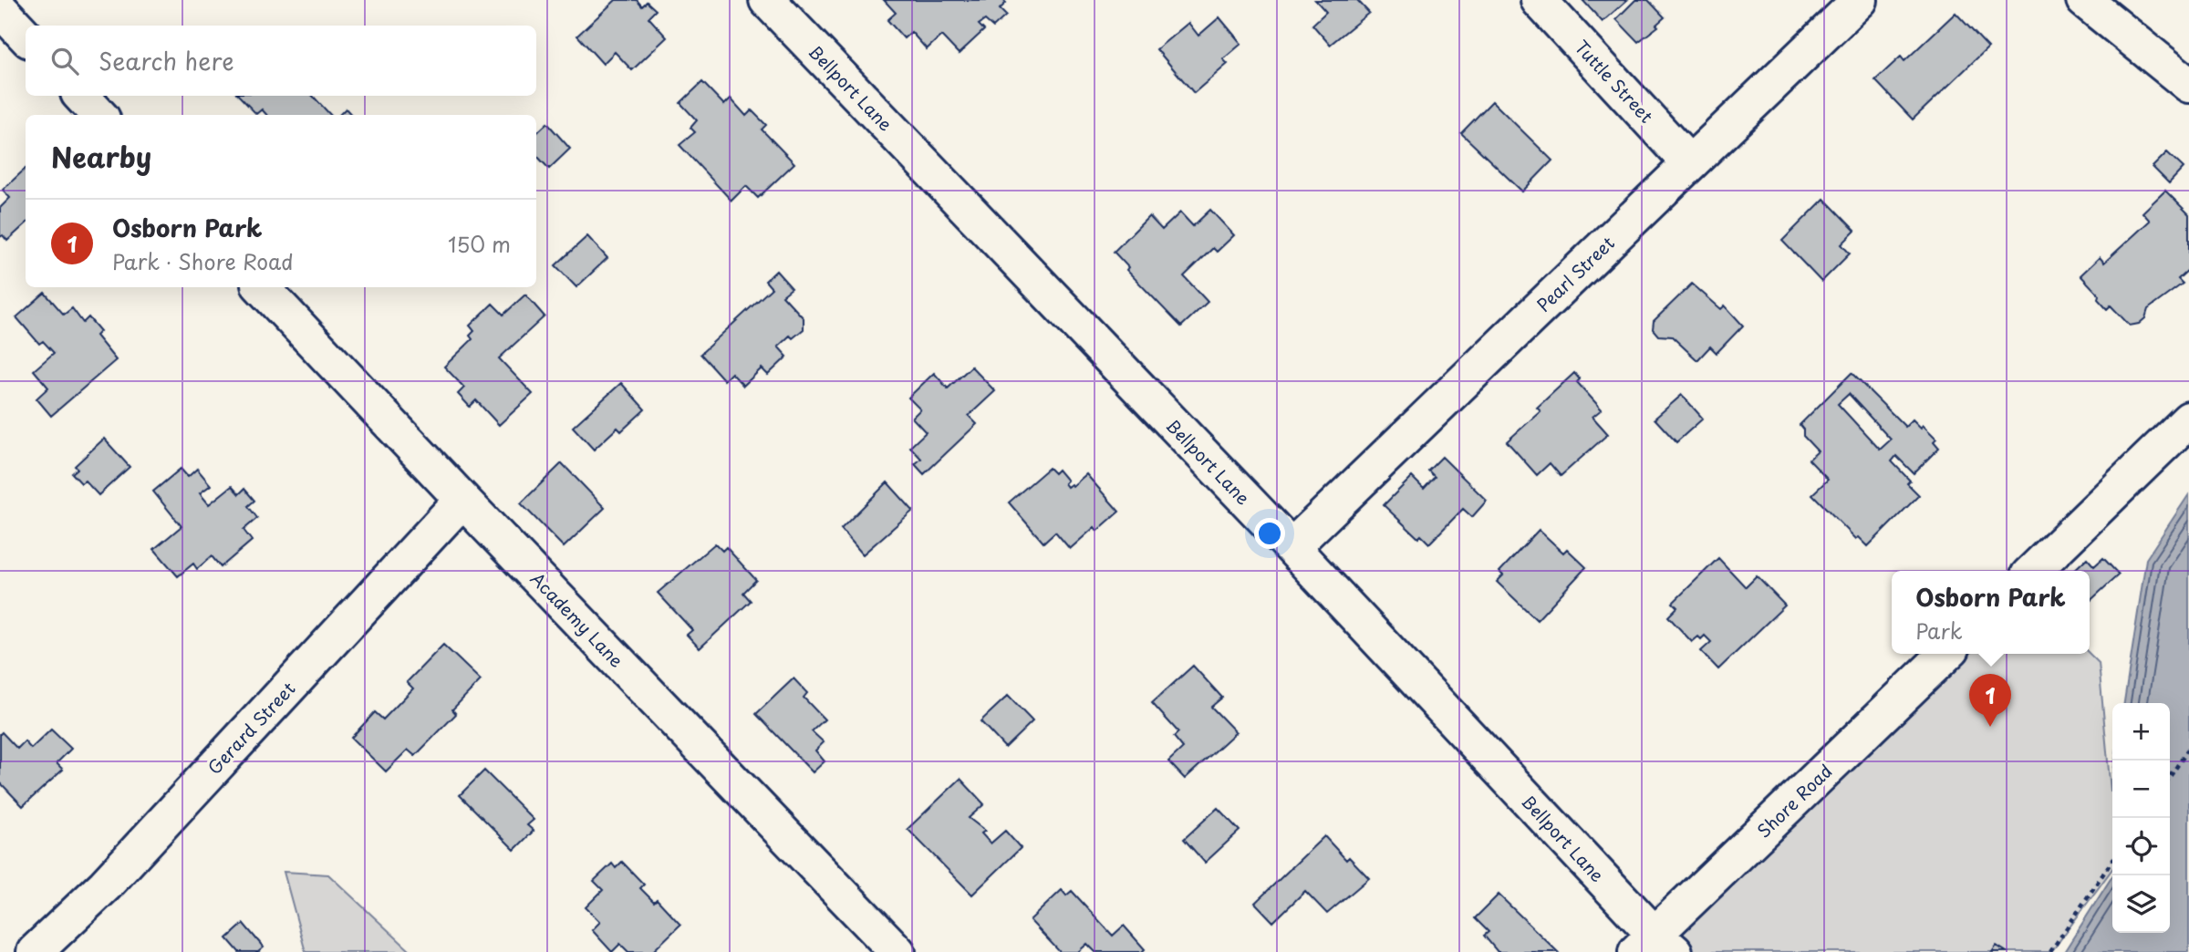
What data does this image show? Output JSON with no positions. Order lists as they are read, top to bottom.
{
  "streets": {
    "street": [
      "Tuttle Street",
      "Bellport Lane",
      "Pearl Street",
      "Academy Lane",
      "Gerard Street",
      "Shore Road"
    ]
  },
  "crossings": [
    ["Tuttle Street", "Pearl Street"],
    ["Bellport Lane", "Pearl Street"],
    ["Bellport Lane", "Shore Road"],
    ["Academy Lane", "Gerard Street"]
  ],
  "page": {
    "search": "Search here",
    "heading": "Nearby",
    "list": [
      {
        "mark": "1",
        "name": "Osborn Park",
        "note": "Park · Shore Road",
        "value": "150 m"
      }
    ],
    "popup": ["Osborn Park", "Park"],
    "pins": "1",
    "map_buttons": ["+", "−"]
  }
}
